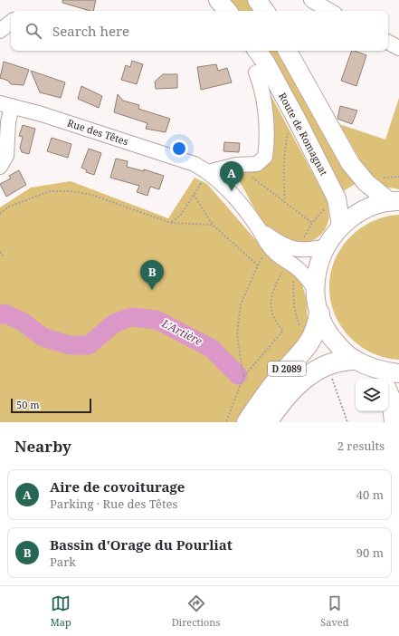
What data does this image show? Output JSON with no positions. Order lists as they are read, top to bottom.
{
  "streets": {
    "highway": ["D 2089"],
    "main road": ["Route de Romagnat"],
    "street": ["Rue des Têtes"]
  },
  "water": ["L'Artière"],
  "scale_bar": "50 m",
  "page": {
    "search": "Search here",
    "pins": ["A", "B"],
    "scale": "50 m",
    "heading": ["Nearby", "2 results"],
    "list": [
      {
        "mark": "A",
        "name": "Aire de covoiturage",
        "note": "Parking · Rue des Têtes",
        "value": "40 m"
      },
      {
        "mark": "B",
        "name": "Bassin d'Orage du Pourliat",
        "note": "Park",
        "value": "90 m"
      }
    ],
    "nav": ["Map", "Directions", "Saved"]
  }
}
